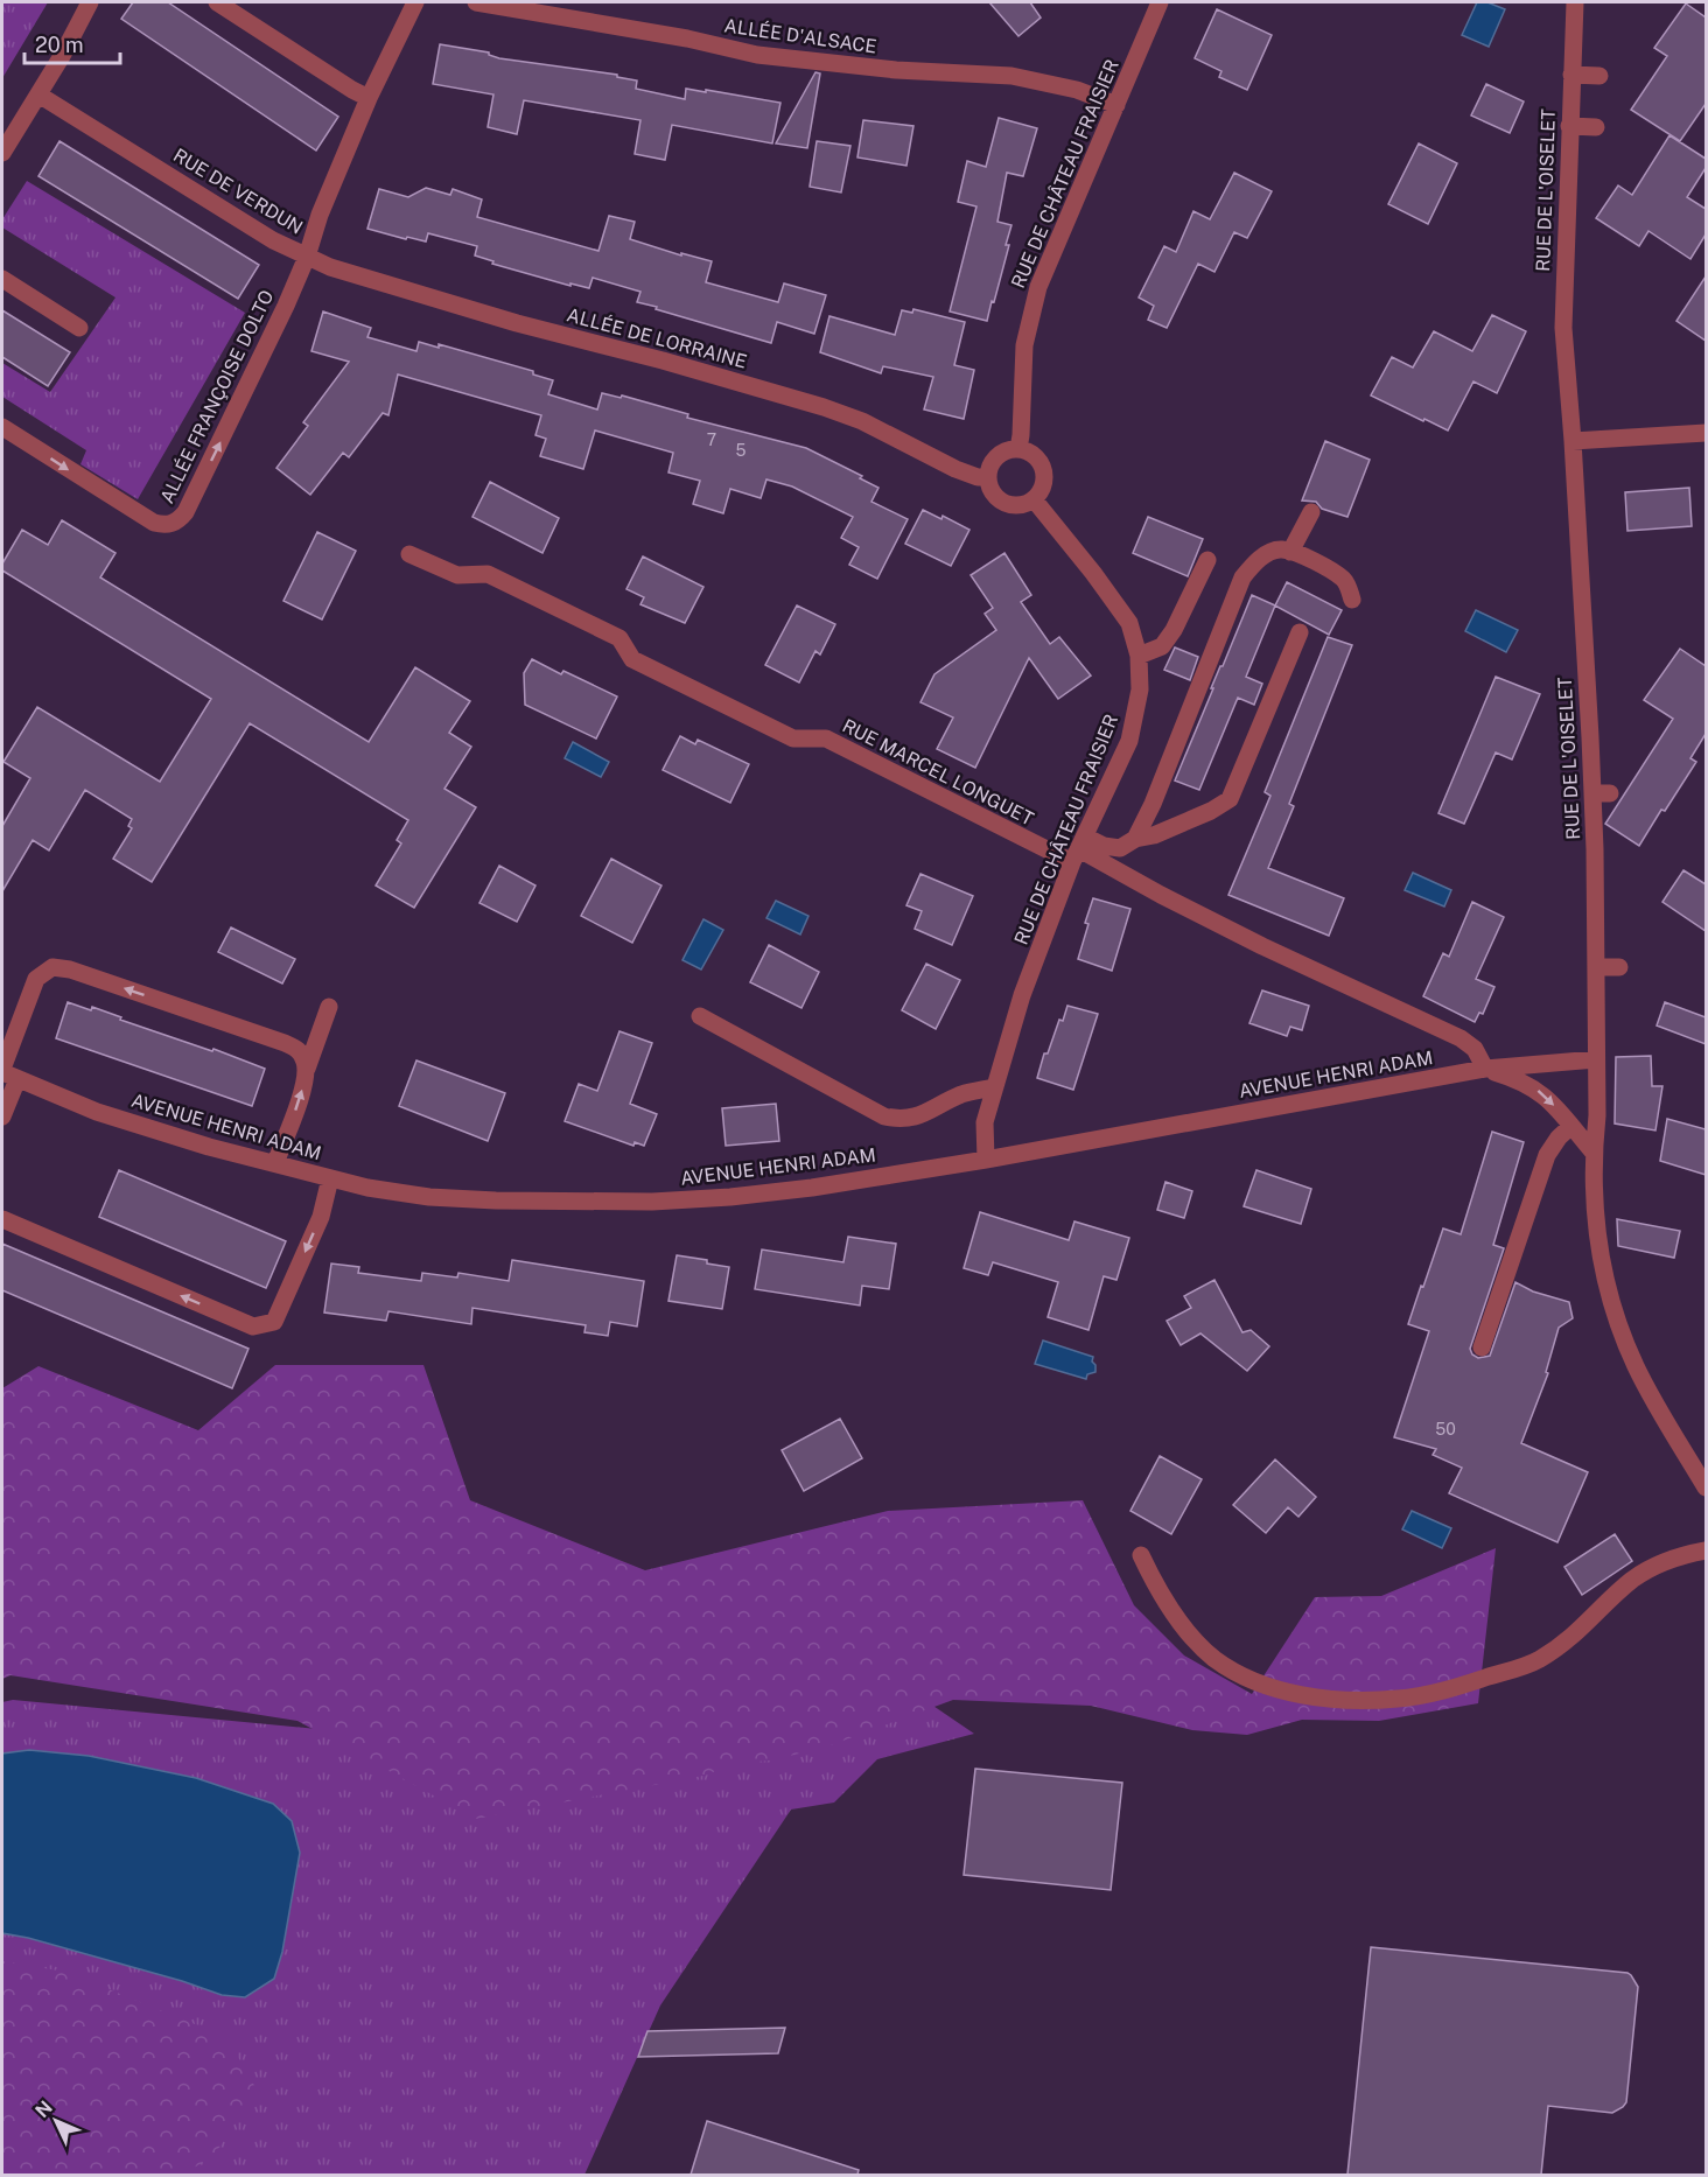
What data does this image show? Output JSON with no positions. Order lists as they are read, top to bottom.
{
  "streets": {
    "street": [
      "ALLÉE D'ALSACE",
      "RUE DE CHÂTEAU FRAISIER",
      "RUE DE L'OISELET",
      "RUE DE VERDUN",
      "ALLÉE DE LORRAINE",
      "ALLÉE FRANÇOISE DOLTO",
      "RUE MARCEL LONGUET",
      "AVENUE HENRI ADAM"
    ]
  },
  "crossings": [
    ["ALLÉE D'ALSACE", "RUE DE CHÂTEAU FRAISIER"],
    ["RUE DE CHÂTEAU FRAISIER", "ALLÉE DE LORRAINE"],
    ["RUE DE CHÂTEAU FRAISIER", "RUE MARCEL LONGUET"],
    ["RUE DE CHÂTEAU FRAISIER", "AVENUE HENRI ADAM"],
    ["RUE DE L'OISELET", "AVENUE HENRI ADAM"],
    ["RUE DE VERDUN", "ALLÉE DE LORRAINE"],
    ["RUE DE VERDUN", "ALLÉE FRANÇOISE DOLTO"],
    ["ALLÉE DE LORRAINE", "ALLÉE FRANÇOISE DOLTO"]
  ],
  "house_numbers": ["7", "5", "50"],
  "scale_bar": "20 m",
  "north": "top left"
}
